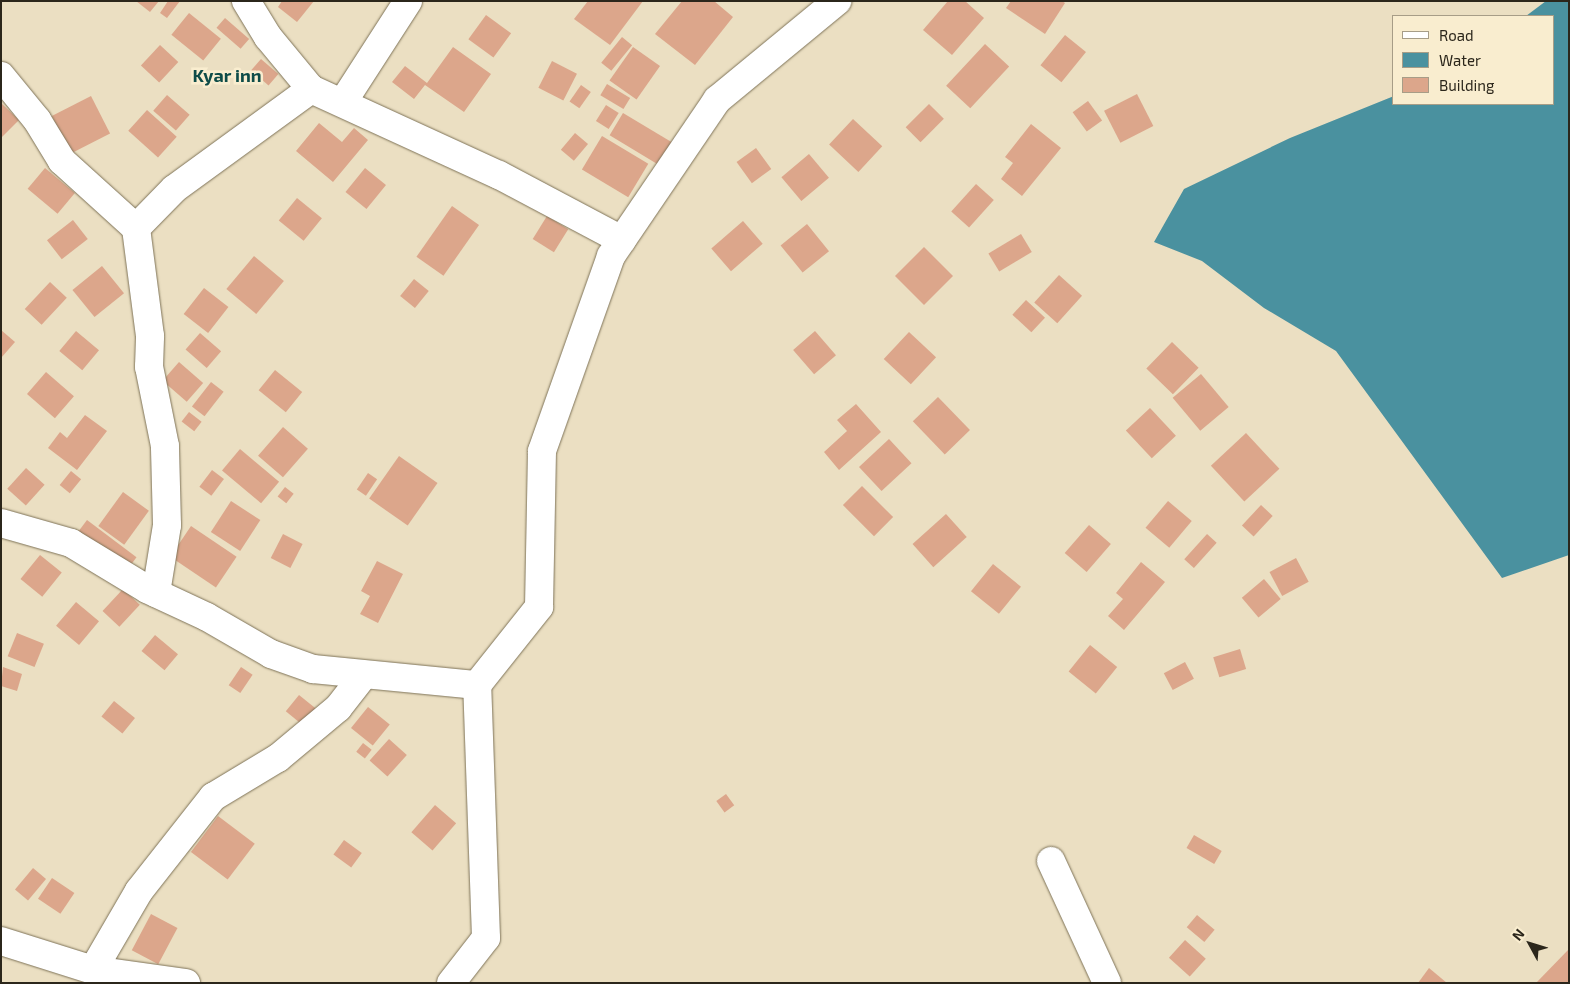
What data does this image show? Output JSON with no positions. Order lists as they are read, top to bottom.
{
  "districts": ["Kyar inn"],
  "legend": ["Road", "Water", "Building"],
  "north": "top left"
}
